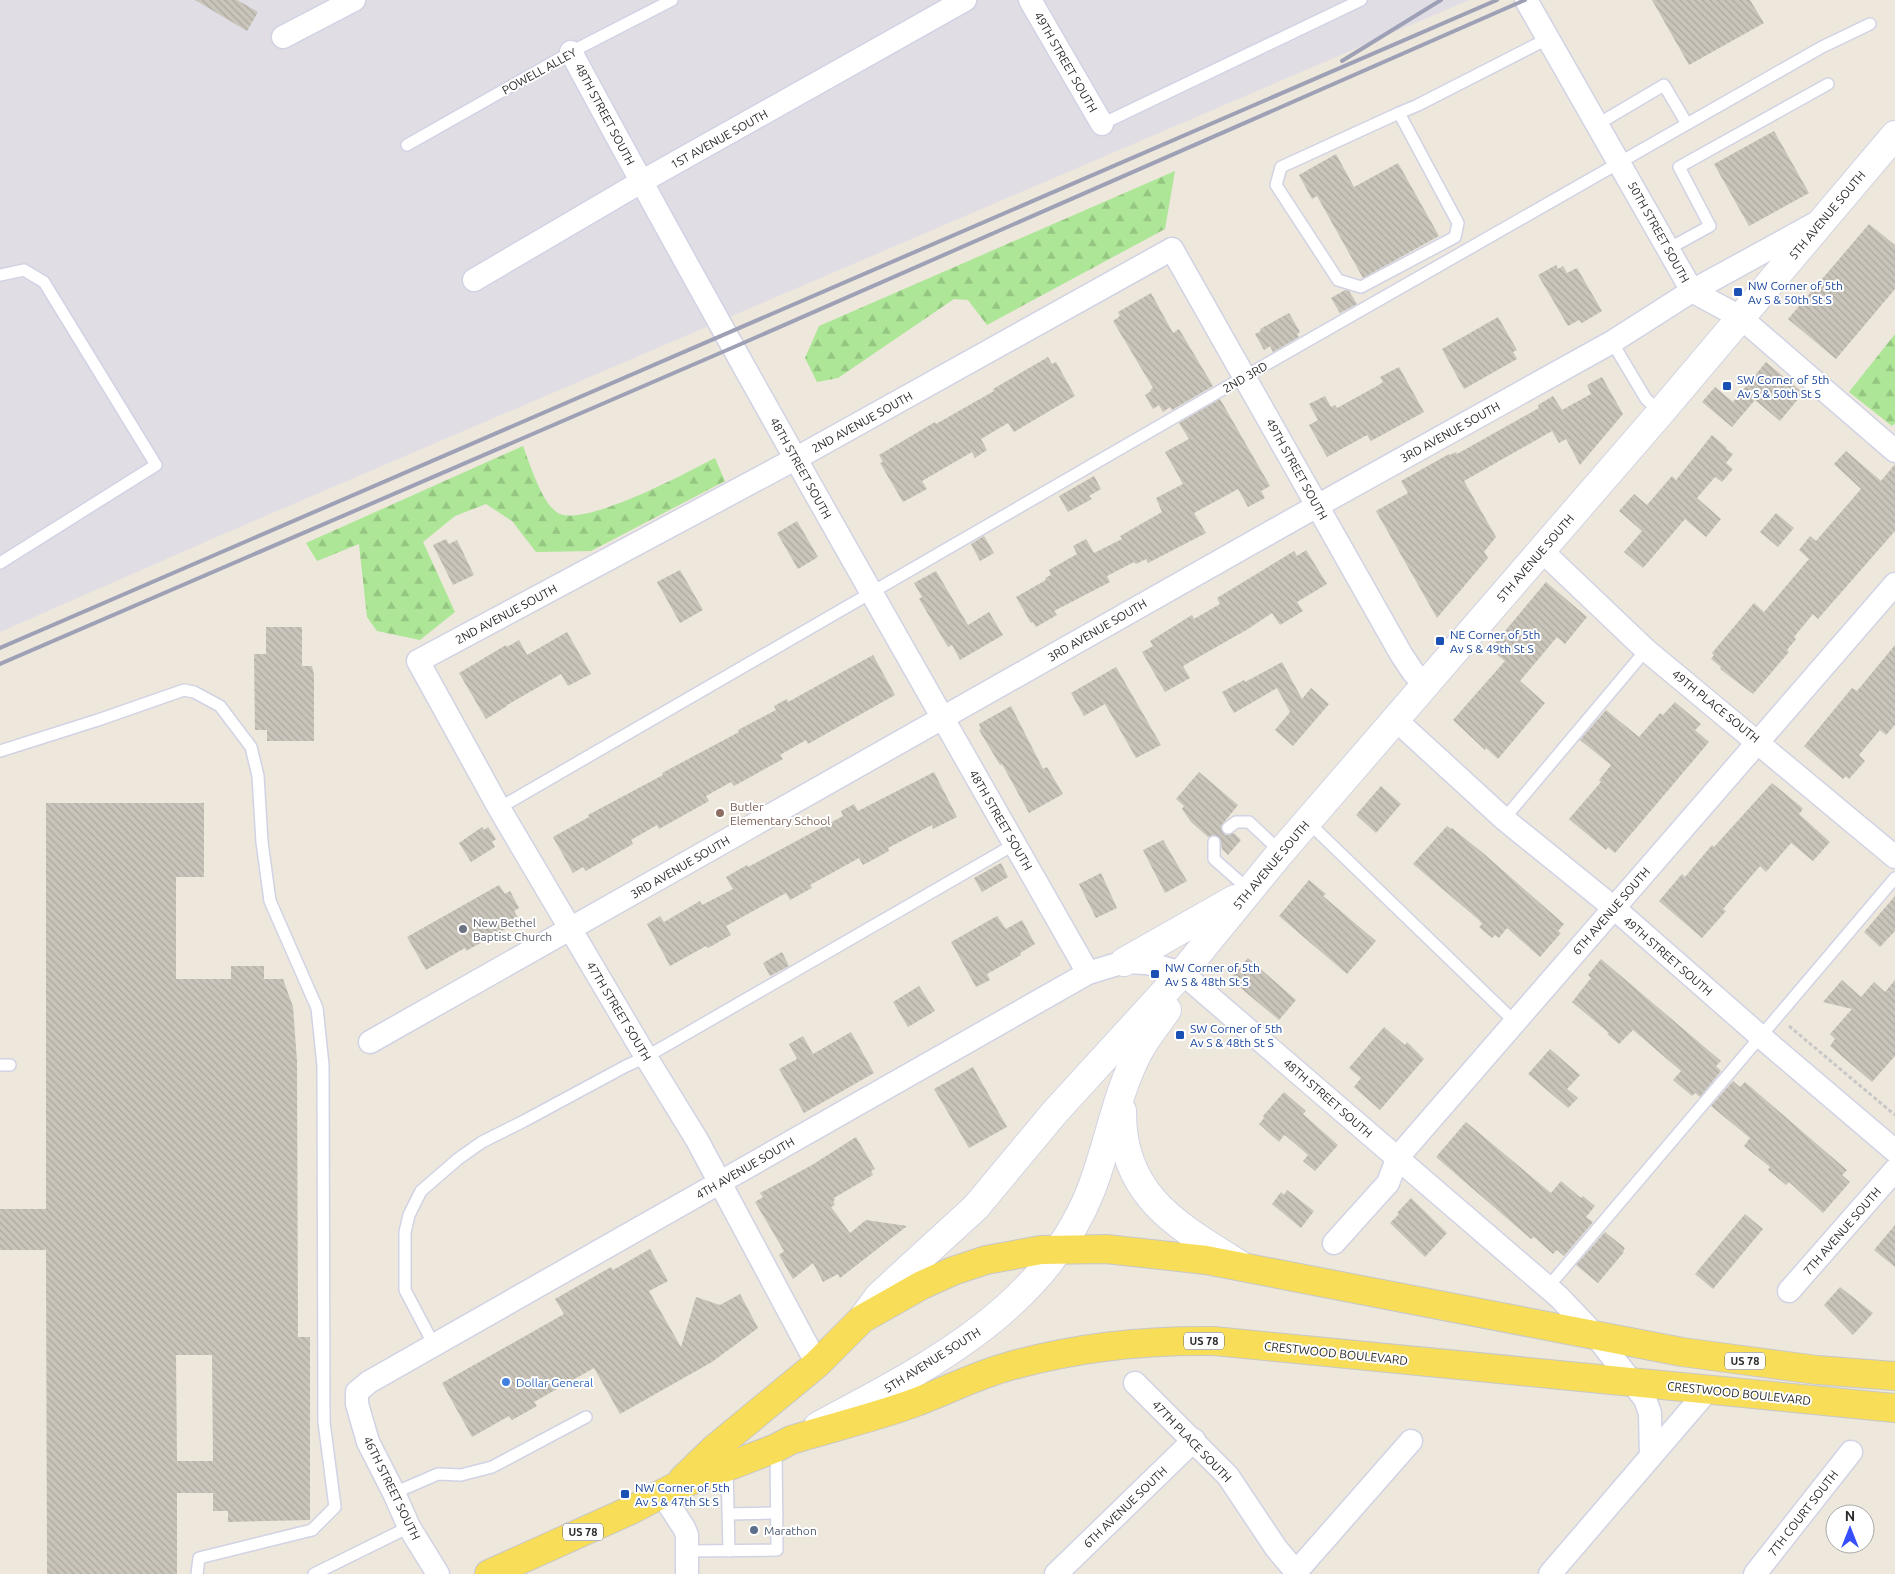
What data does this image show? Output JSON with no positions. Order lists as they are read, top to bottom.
{
  "streets": {
    "main road": ["5TH AVENUE SOUTH", "US 78", "CRESTWOOD BOULEVARD"],
    "street": [
      "49TH STREET SOUTH",
      "48TH STREET SOUTH",
      "1ST AVENUE SOUTH",
      "50TH STREET SOUTH",
      "2ND AVENUE SOUTH",
      "3RD AVENUE SOUTH",
      "49TH PLACE SOUTH",
      "6TH AVENUE SOUTH",
      "47TH STREET SOUTH",
      "4TH AVENUE SOUTH",
      "7TH AVENUE SOUTH",
      "47TH PLACE SOUTH",
      "46TH STREET SOUTH",
      "7TH COURT SOUTH"
    ],
    "lane": ["POWELL ALLEY", "2ND 3RD"]
  },
  "crossings": [
    ["49TH STREET SOUTH", "5TH AVENUE SOUTH"],
    ["49TH STREET SOUTH", "2ND 3RD"],
    ["49TH STREET SOUTH", "2ND AVENUE SOUTH"],
    ["49TH STREET SOUTH", "3RD AVENUE SOUTH"],
    ["49TH STREET SOUTH", "6TH AVENUE SOUTH"],
    ["POWELL ALLEY", "48TH STREET SOUTH"],
    ["48TH STREET SOUTH", "1ST AVENUE SOUTH"],
    ["48TH STREET SOUTH", "5TH AVENUE SOUTH"],
    ["48TH STREET SOUTH", "2ND 3RD"],
    ["48TH STREET SOUTH", "2ND AVENUE SOUTH"],
    ["48TH STREET SOUTH", "3RD AVENUE SOUTH"],
    ["48TH STREET SOUTH", "6TH AVENUE SOUTH"],
    ["48TH STREET SOUTH", "4TH AVENUE SOUTH"],
    ["48TH STREET SOUTH", "US 78"],
    ["48TH STREET SOUTH", "CRESTWOOD BOULEVARD"],
    ["5TH AVENUE SOUTH", "50TH STREET SOUTH"],
    ["5TH AVENUE SOUTH", "3RD AVENUE SOUTH"],
    ["5TH AVENUE SOUTH", "49TH PLACE SOUTH"],
    ["5TH AVENUE SOUTH", "47TH STREET SOUTH"],
    ["5TH AVENUE SOUTH", "US 78"],
    ["5TH AVENUE SOUTH", "CRESTWOOD BOULEVARD"],
    ["50TH STREET SOUTH", "2ND 3RD"],
    ["50TH STREET SOUTH", "3RD AVENUE SOUTH"],
    ["2ND 3RD", "47TH STREET SOUTH"],
    ["2ND AVENUE SOUTH", "47TH STREET SOUTH"],
    ["3RD AVENUE SOUTH", "47TH STREET SOUTH"],
    ["49TH PLACE SOUTH", "6TH AVENUE SOUTH"],
    ["6TH AVENUE SOUTH", "47TH PLACE SOUTH"],
    ["47TH STREET SOUTH", "4TH AVENUE SOUTH"],
    ["4TH AVENUE SOUTH", "46TH STREET SOUTH"]
  ],
  "places": {
    "transit": [
      "NW Corner of 5th Av S & 50th St S",
      "SW Corner of 5th Av S & 50th St S",
      "NE Corner of 5th Av S & 49th St S",
      "NW Corner of 5th Av S & 48th St S",
      "SW Corner of 5th Av S & 48th St S",
      "NW Corner of 5th Av S & 47th St S"
    ],
    "other": [
      "Butler Elementary School",
      "New Bethel Baptist Church",
      "Dollar General",
      "Marathon"
    ]
  },
  "north": "top"
}
